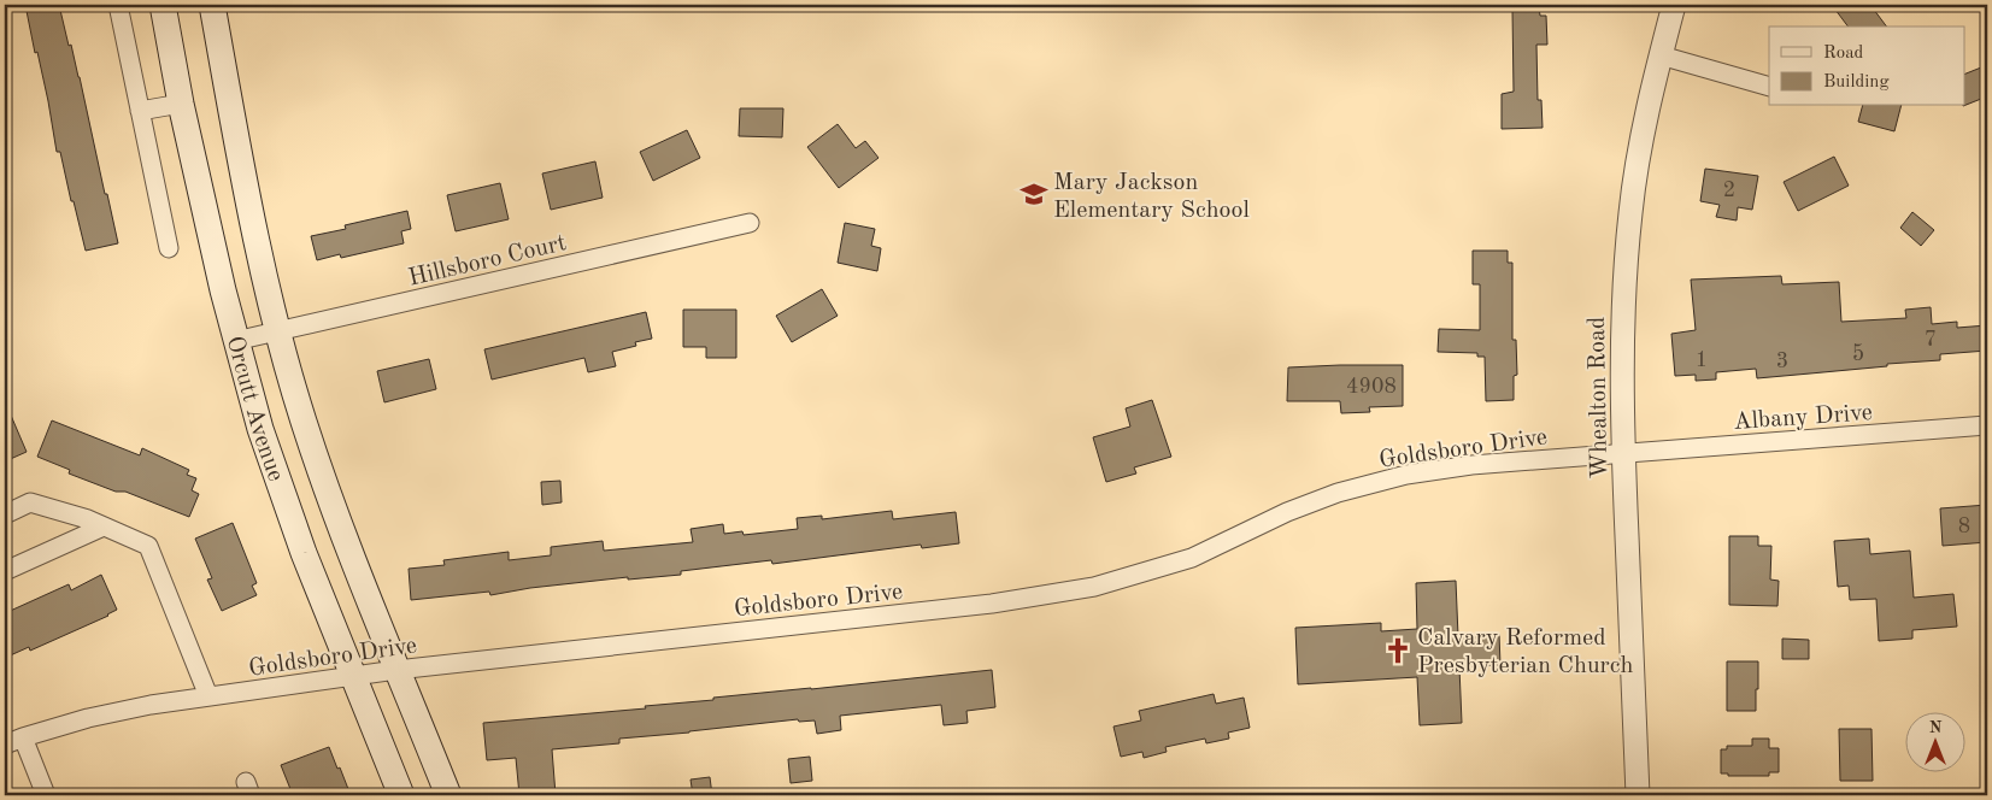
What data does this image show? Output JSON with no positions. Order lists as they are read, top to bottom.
{
  "streets": {
    "main road": ["Orcutt Avenue"],
    "street": [
      "Hillsboro Court",
      "Whealton Road",
      "Albany Drive",
      "Goldsboro Drive"
    ]
  },
  "crossings": [
    ["Hillsboro Court", "Orcutt Avenue"],
    ["Whealton Road", "Albany Drive"],
    ["Whealton Road", "Goldsboro Drive"],
    ["Orcutt Avenue", "Goldsboro Drive"],
    ["Albany Drive", "Goldsboro Drive"]
  ],
  "places": {
    "school or university": ["Mary Jackson Elementary School"],
    "church": ["Calvary Reformed Presbyterian Church"]
  },
  "house_numbers": [
    "2",
    "7",
    "5",
    "1",
    "3",
    "4908",
    "8"
  ],
  "legend": ["Road", "Building"],
  "north": "top"
}
